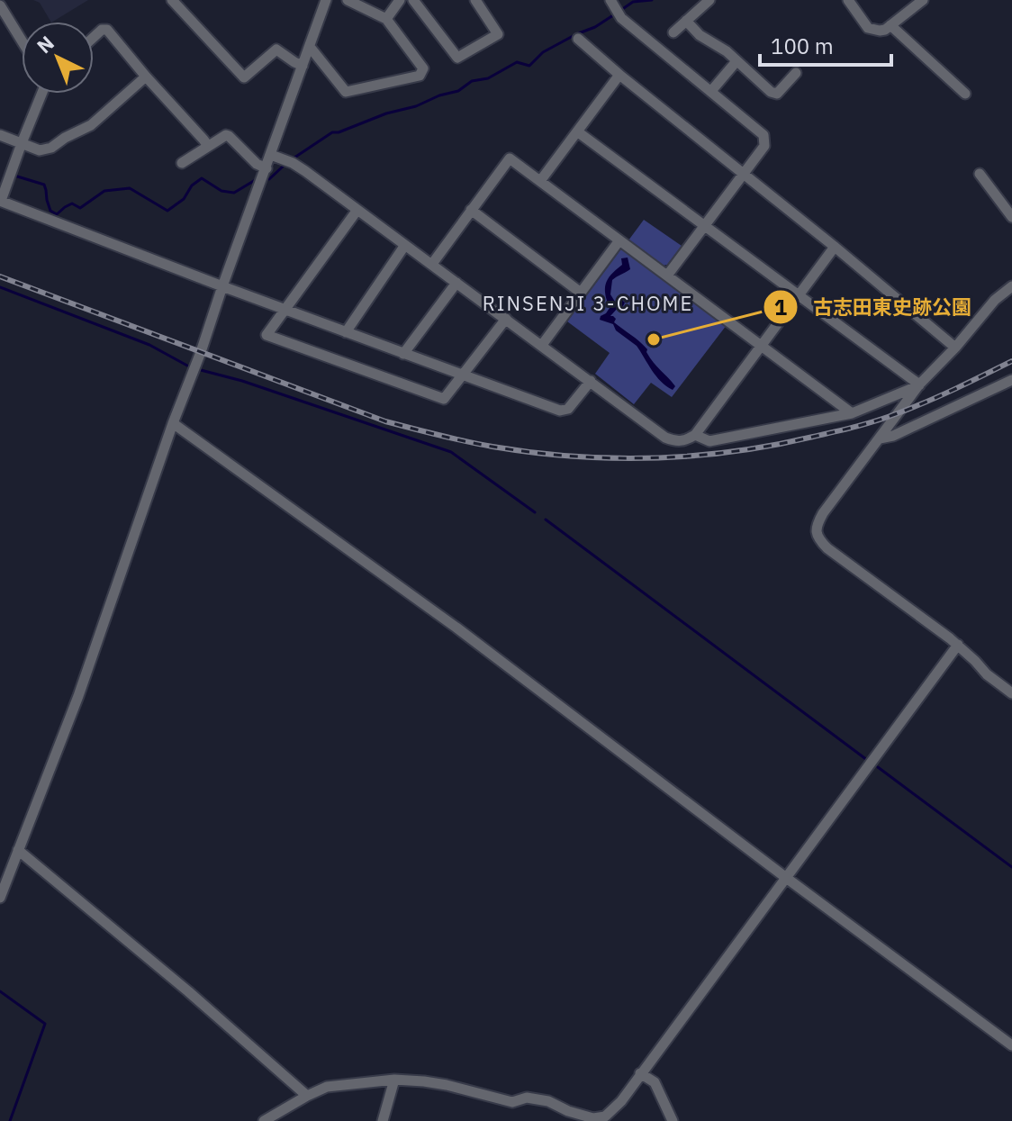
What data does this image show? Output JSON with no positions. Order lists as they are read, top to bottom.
{
  "districts": ["RINSENJI 3-CHOME"],
  "places": ["古志田東史跡公園"],
  "scale_bar": "100 m",
  "north": "top left"
}
